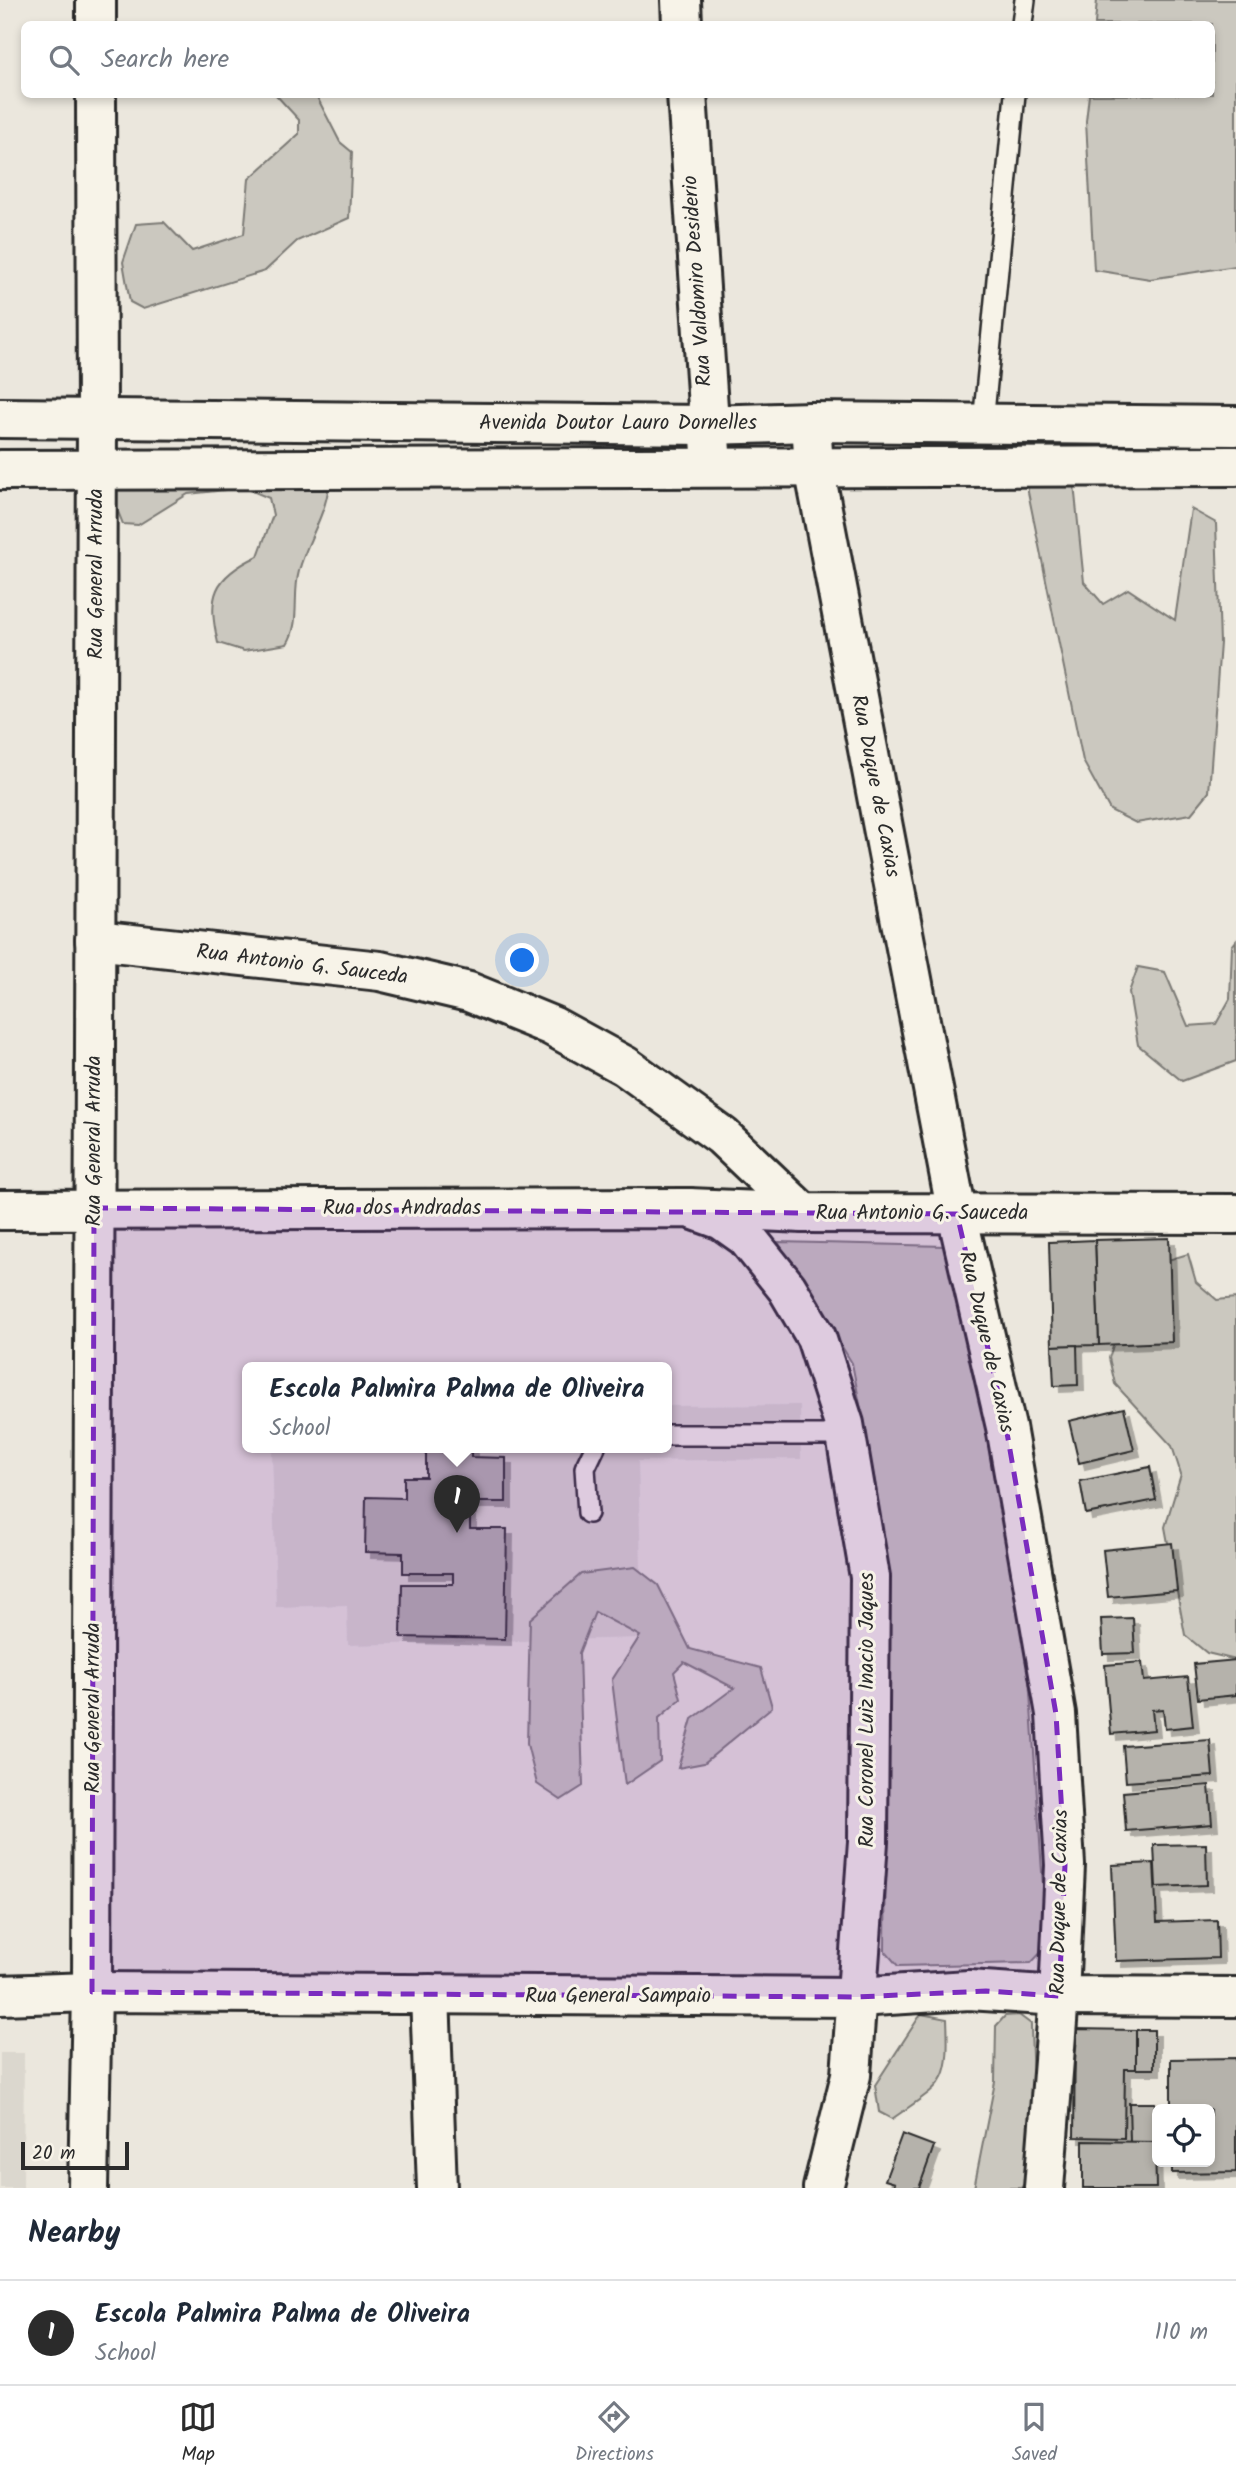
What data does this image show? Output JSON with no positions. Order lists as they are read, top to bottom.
{
  "streets": {
    "street": [
      "Rua Valdomiro Desiderio",
      "Avenida Doutor Lauro Dornelles",
      "Rua General Arruda",
      "Rua Duque de Caxias",
      "Rua Antonio G. Sauceda",
      "Rua dos Andradas",
      "Rua Coronel Luiz Inacio Jaques",
      "Rua General Sampaio"
    ]
  },
  "crossings": [
    ["Rua Valdomiro Desiderio", "Avenida Doutor Lauro Dornelles"],
    ["Avenida Doutor Lauro Dornelles", "Rua General Arruda"],
    ["Avenida Doutor Lauro Dornelles", "Rua Duque de Caxias"],
    ["Rua General Arruda", "Rua Antonio G. Sauceda"],
    ["Rua General Arruda", "Rua dos Andradas"],
    ["Rua General Arruda", "Rua General Sampaio"],
    ["Rua Duque de Caxias", "Rua Antonio G. Sauceda"],
    ["Rua Duque de Caxias", "Rua General Sampaio"],
    ["Rua Antonio G. Sauceda", "Rua dos Andradas"],
    ["Rua dos Andradas", "Rua Coronel Luiz Inacio Jaques"],
    ["Rua Coronel Luiz Inacio Jaques", "Rua General Sampaio"]
  ],
  "scale_bar": "20 m",
  "page": {
    "search": "Search here",
    "popup": ["Escola Palmira Palma de Oliveira", "School"],
    "pins": "1",
    "scale": "20 m",
    "heading": "Nearby",
    "list": [
      {
        "mark": "1",
        "name": "Escola Palmira Palma de Oliveira",
        "note": "School",
        "value": "110 m"
      }
    ],
    "nav": ["Map", "Directions", "Saved"]
  }
}
